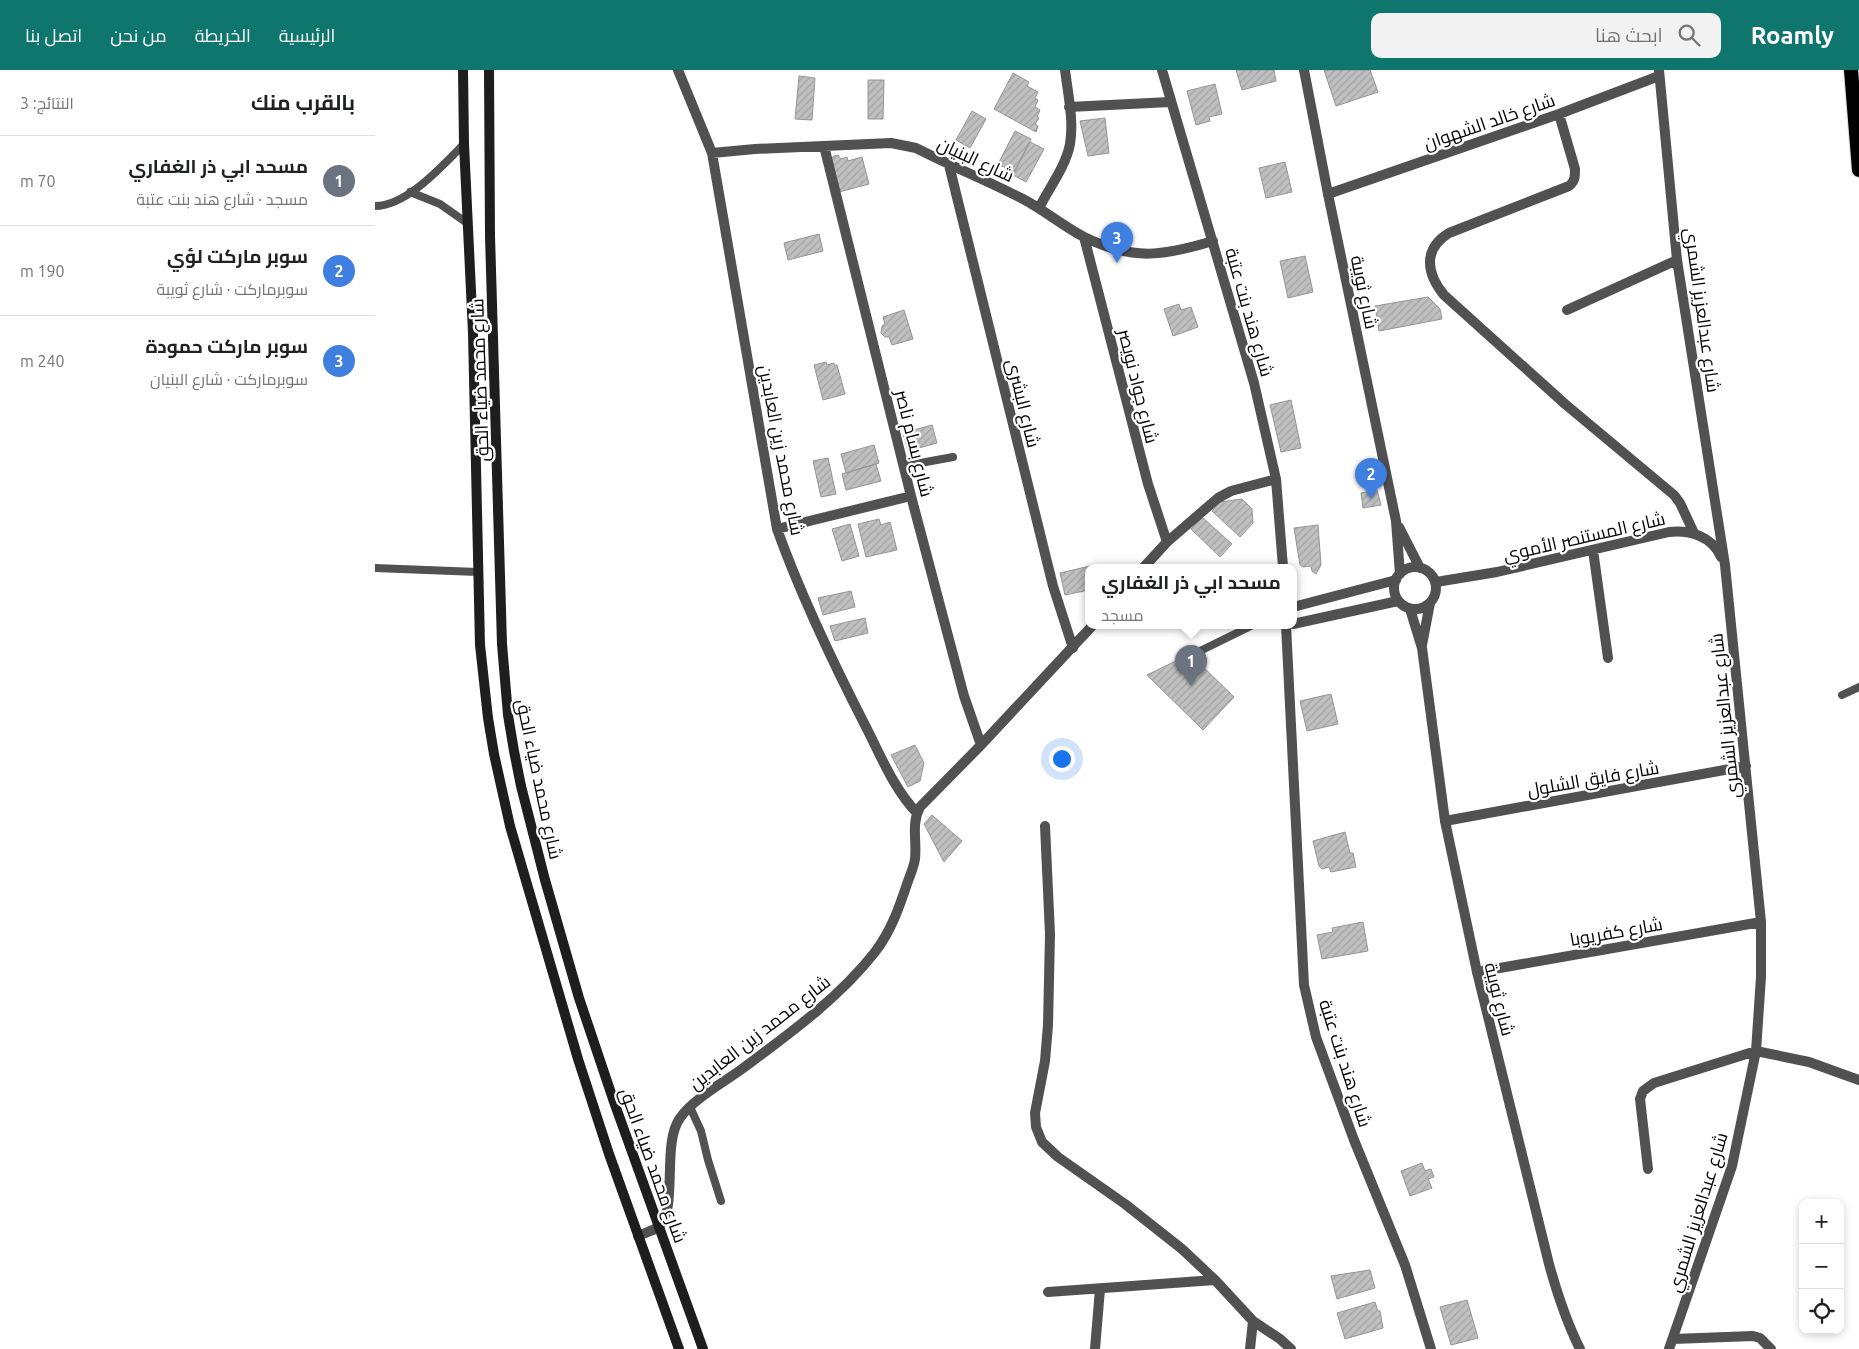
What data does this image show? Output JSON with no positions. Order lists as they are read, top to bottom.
{
  "streets": {
    "main road": ["شارع محمد ضياء الحق"],
    "street": [
      "شارع خالد الشهوان",
      "شارع البنيان",
      "شارع ثويبة",
      "شارع عبدالعزيز الشمري",
      "شارع هند بنت عتبة",
      "شارع جواد نويصر",
      "شارع البشرى",
      "شارع بسام ناصر",
      "شارع محمد زين العابدين",
      "شارع المستنصر الأموي",
      "شارع فايق الشلول",
      "شارع كفريوبا"
    ]
  },
  "crossings": [
    ["شارع خالد الشهوان", "شارع ثويبة"],
    ["شارع خالد الشهوان", "شارع عبدالعزيز الشمري"],
    ["شارع البنيان", "شارع هند بنت عتبة"],
    ["شارع البنيان", "شارع جواد نويصر"],
    ["شارع البنيان", "شارع البشرى"],
    ["شارع البنيان", "شارع بسام ناصر"],
    ["شارع البنيان", "شارع محمد زين العابدين"],
    ["شارع ثويبة", "شارع المستنصر الأموي"],
    ["شارع ثويبة", "شارع فايق الشلول"],
    ["شارع ثويبة", "شارع كفريوبا"],
    ["شارع عبدالعزيز الشمري", "شارع فايق الشلول"],
    ["شارع عبدالعزيز الشمري", "شارع كفريوبا"],
    ["شارع محمد ضياء الحق", "شارع محمد زين العابدين"]
  ],
  "page": {
    "header": "Roamly",
    "search": "ابحث هنا",
    "nav": [
      "الرئيسية",
      "الخريطة",
      "من نحن",
      "اتصل بنا"
    ],
    "heading": ["بالقرب منك", "النتائج: 3"],
    "list": [
      {
        "mark": "1",
        "name": "مسحد ابي ذر الغفاري",
        "note": "مسجد · شارع هند بنت عتبة",
        "value": "70 m"
      },
      {
        "mark": "2",
        "name": "سوبر ماركت لؤي",
        "note": "سوبرماركت · شارع ثويبة",
        "value": "190 m"
      },
      {
        "mark": "3",
        "name": "سوبر ماركت حمودة",
        "note": "سوبرماركت · شارع البنيان",
        "value": "240 m"
      }
    ],
    "pins": ["3", "2", "1"],
    "popup": ["مسحد ابي ذر الغفاري", "مسجد"],
    "map_buttons": ["+", "−"]
  }
}
